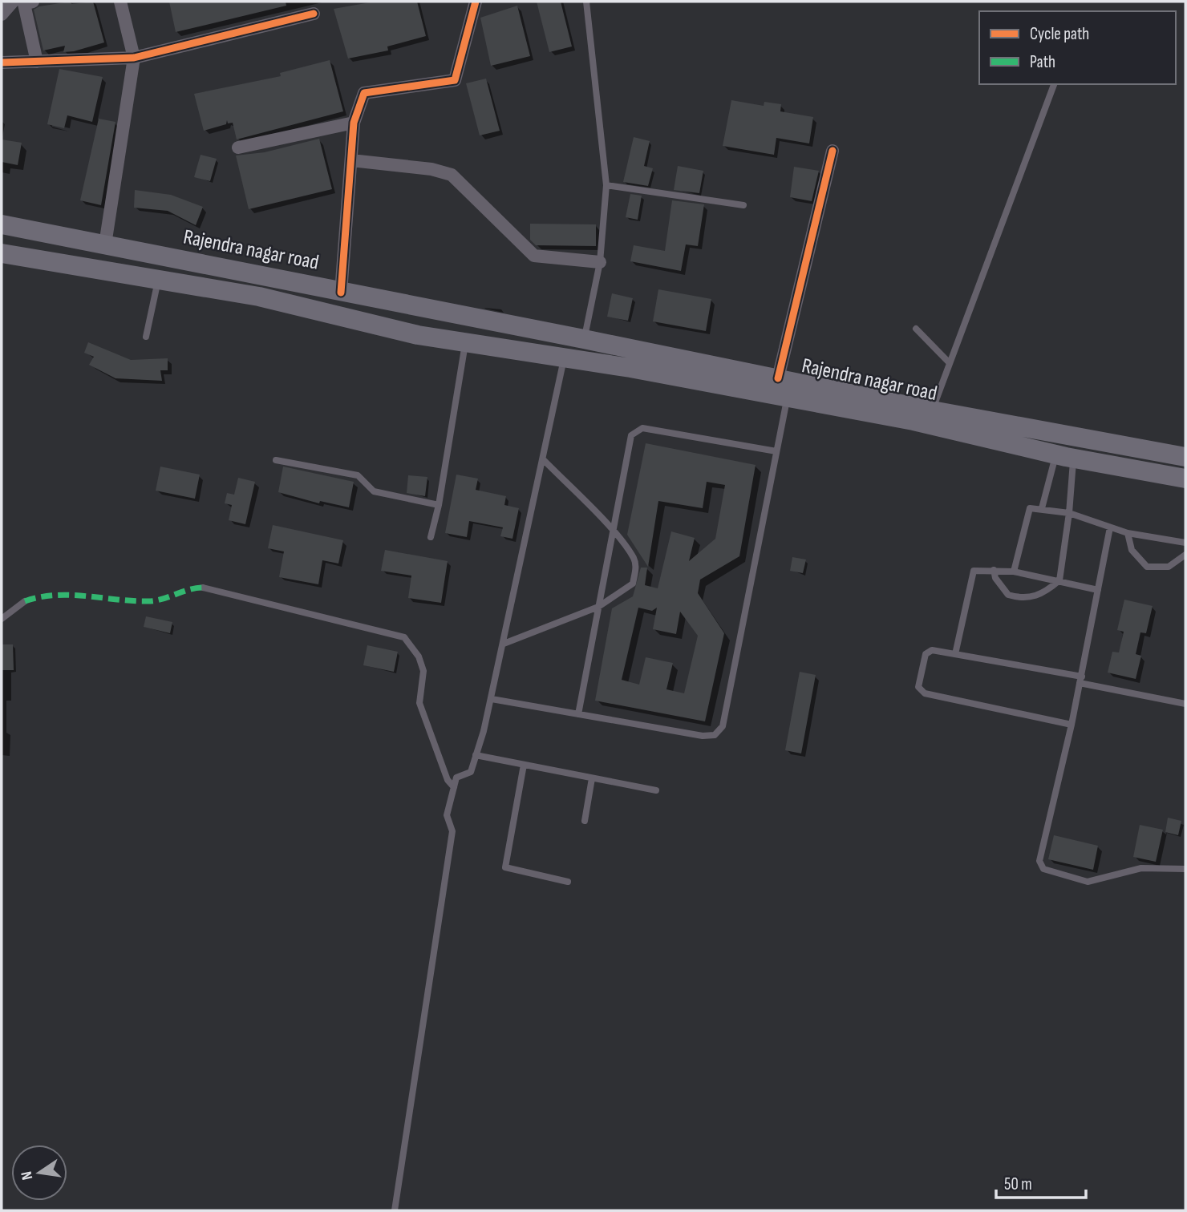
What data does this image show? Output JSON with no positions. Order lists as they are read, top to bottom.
{
  "streets": {
    "main road": ["Rajendra nagar road"]
  },
  "legend": ["Cycle path", "Path"],
  "scale_bar": "50 m",
  "north": "left"
}
